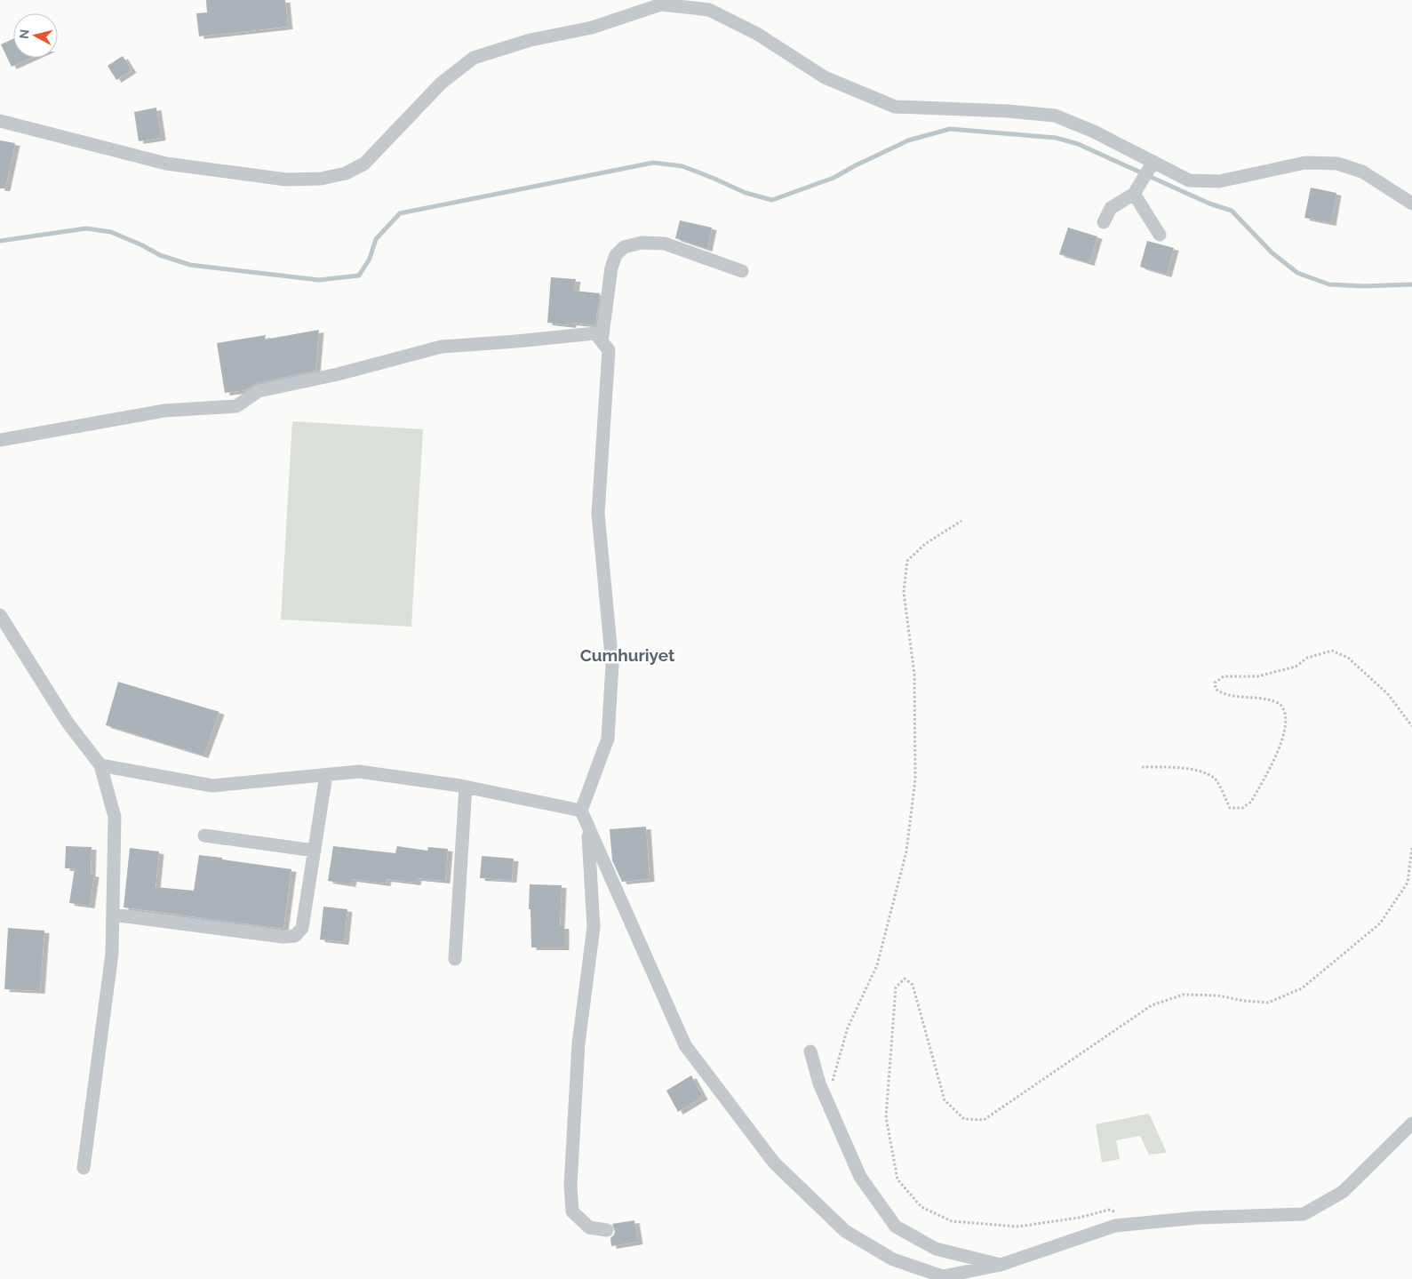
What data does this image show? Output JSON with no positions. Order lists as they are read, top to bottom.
{
  "districts": ["Cumhuriyet"],
  "north": "left"
}
